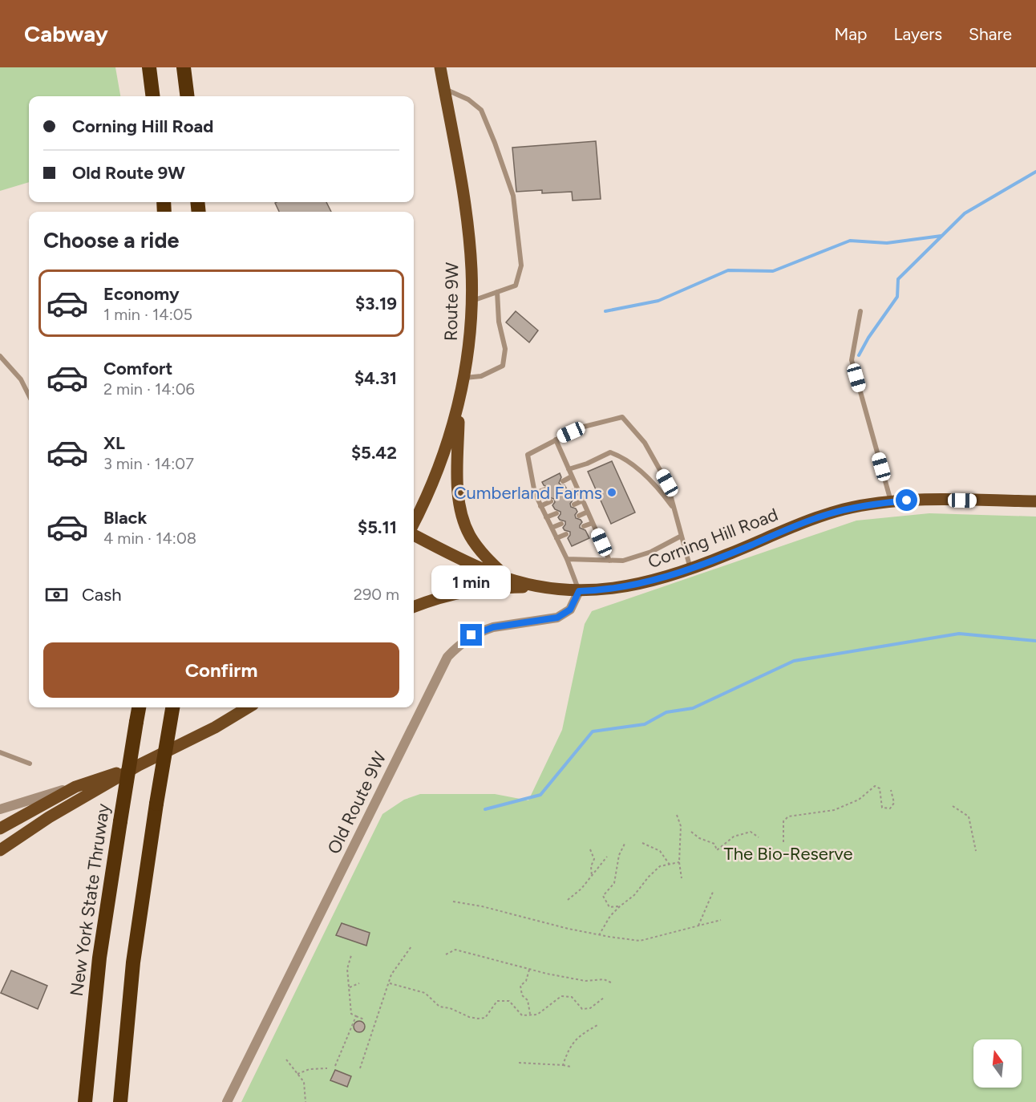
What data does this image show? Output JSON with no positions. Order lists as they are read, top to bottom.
{
  "streets": {
    "highway": ["New York State Thruway"],
    "main road": ["Route 9W", "Corning Hill Road"],
    "street": ["Old Route 9W"]
  },
  "crossings": [
    ["Corning Hill Road", "Old Route 9W"]
  ],
  "parks": ["The Bio-Reserve"],
  "places": ["Cumberland Farms"],
  "north": "top",
  "page": {
    "header": "Cabway",
    "nav": ["Map", "Layers", "Share"],
    "banner": ["Corning Hill Road", "Old Route 9W"],
    "heading": "Choose a ride",
    "list": [
      {
        "name": "Economy",
        "note": "1 min · 14:05",
        "value": "$3.19"
      },
      {
        "name": "Comfort",
        "note": "2 min · 14:06",
        "value": "$4.31"
      },
      {
        "name": "XL",
        "note": "3 min · 14:07",
        "value": "$5.42"
      },
      {
        "name": "Black",
        "note": "4 min · 14:08",
        "value": "$5.11"
      }
    ],
    "bubble": "1 min",
    "pay": ["Cash", "290 m"],
    "buttons": "Confirm"
  }
}
